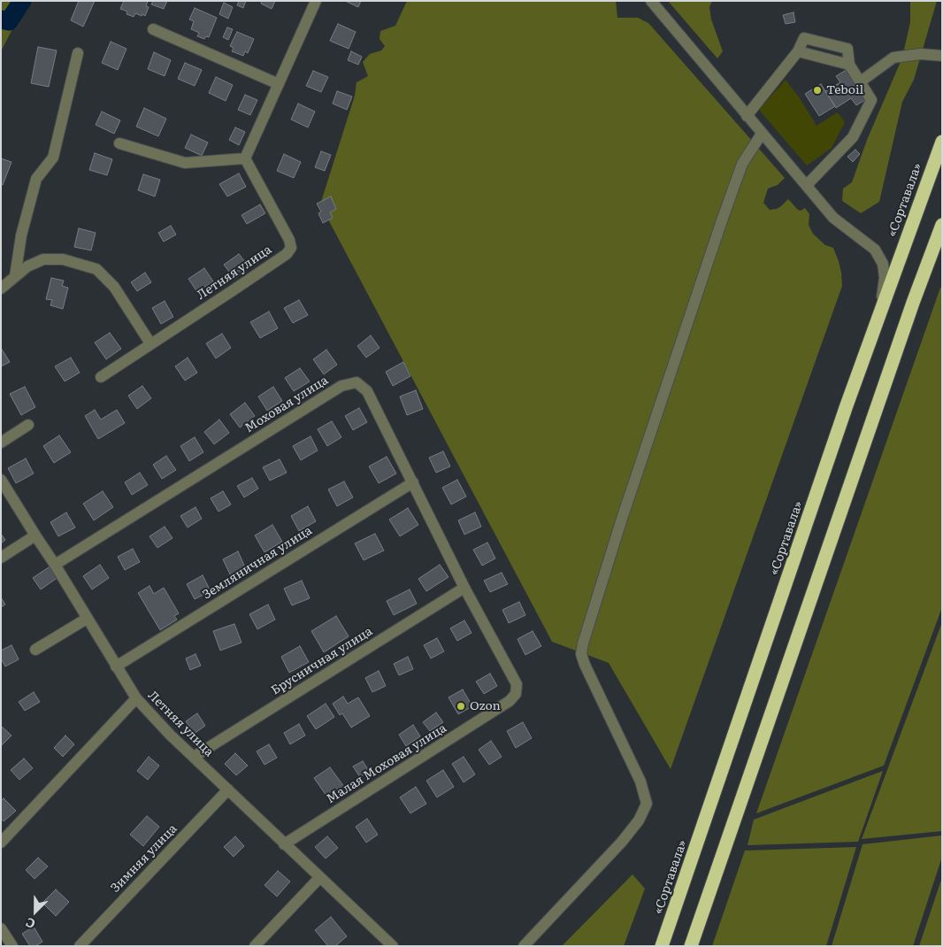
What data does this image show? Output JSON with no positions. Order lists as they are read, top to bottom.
{
  "streets": {
    "highway": ["«Сортавала»"],
    "street": [
      "Летняя улица",
      "Моховая улица",
      "Земляничная улица",
      "Брусничная улица",
      "Малая Моховая улица",
      "Зимняя улица"
    ]
  },
  "crossings": [
    ["Летняя улица", "Моховая улица"],
    ["Летняя улица", "Земляничная улица"],
    ["Летняя улица", "Брусничная улица"],
    ["Летняя улица", "Малая Моховая улица"],
    ["Летняя улица", "Зимняя улица"],
    ["Моховая улица", "Земляничная улица"],
    ["Моховая улица", "Брусничная улица"],
    ["Моховая улица", "Малая Моховая улица"]
  ],
  "places": ["Teboil", "Ozon"],
  "north": "bottom left"
}
